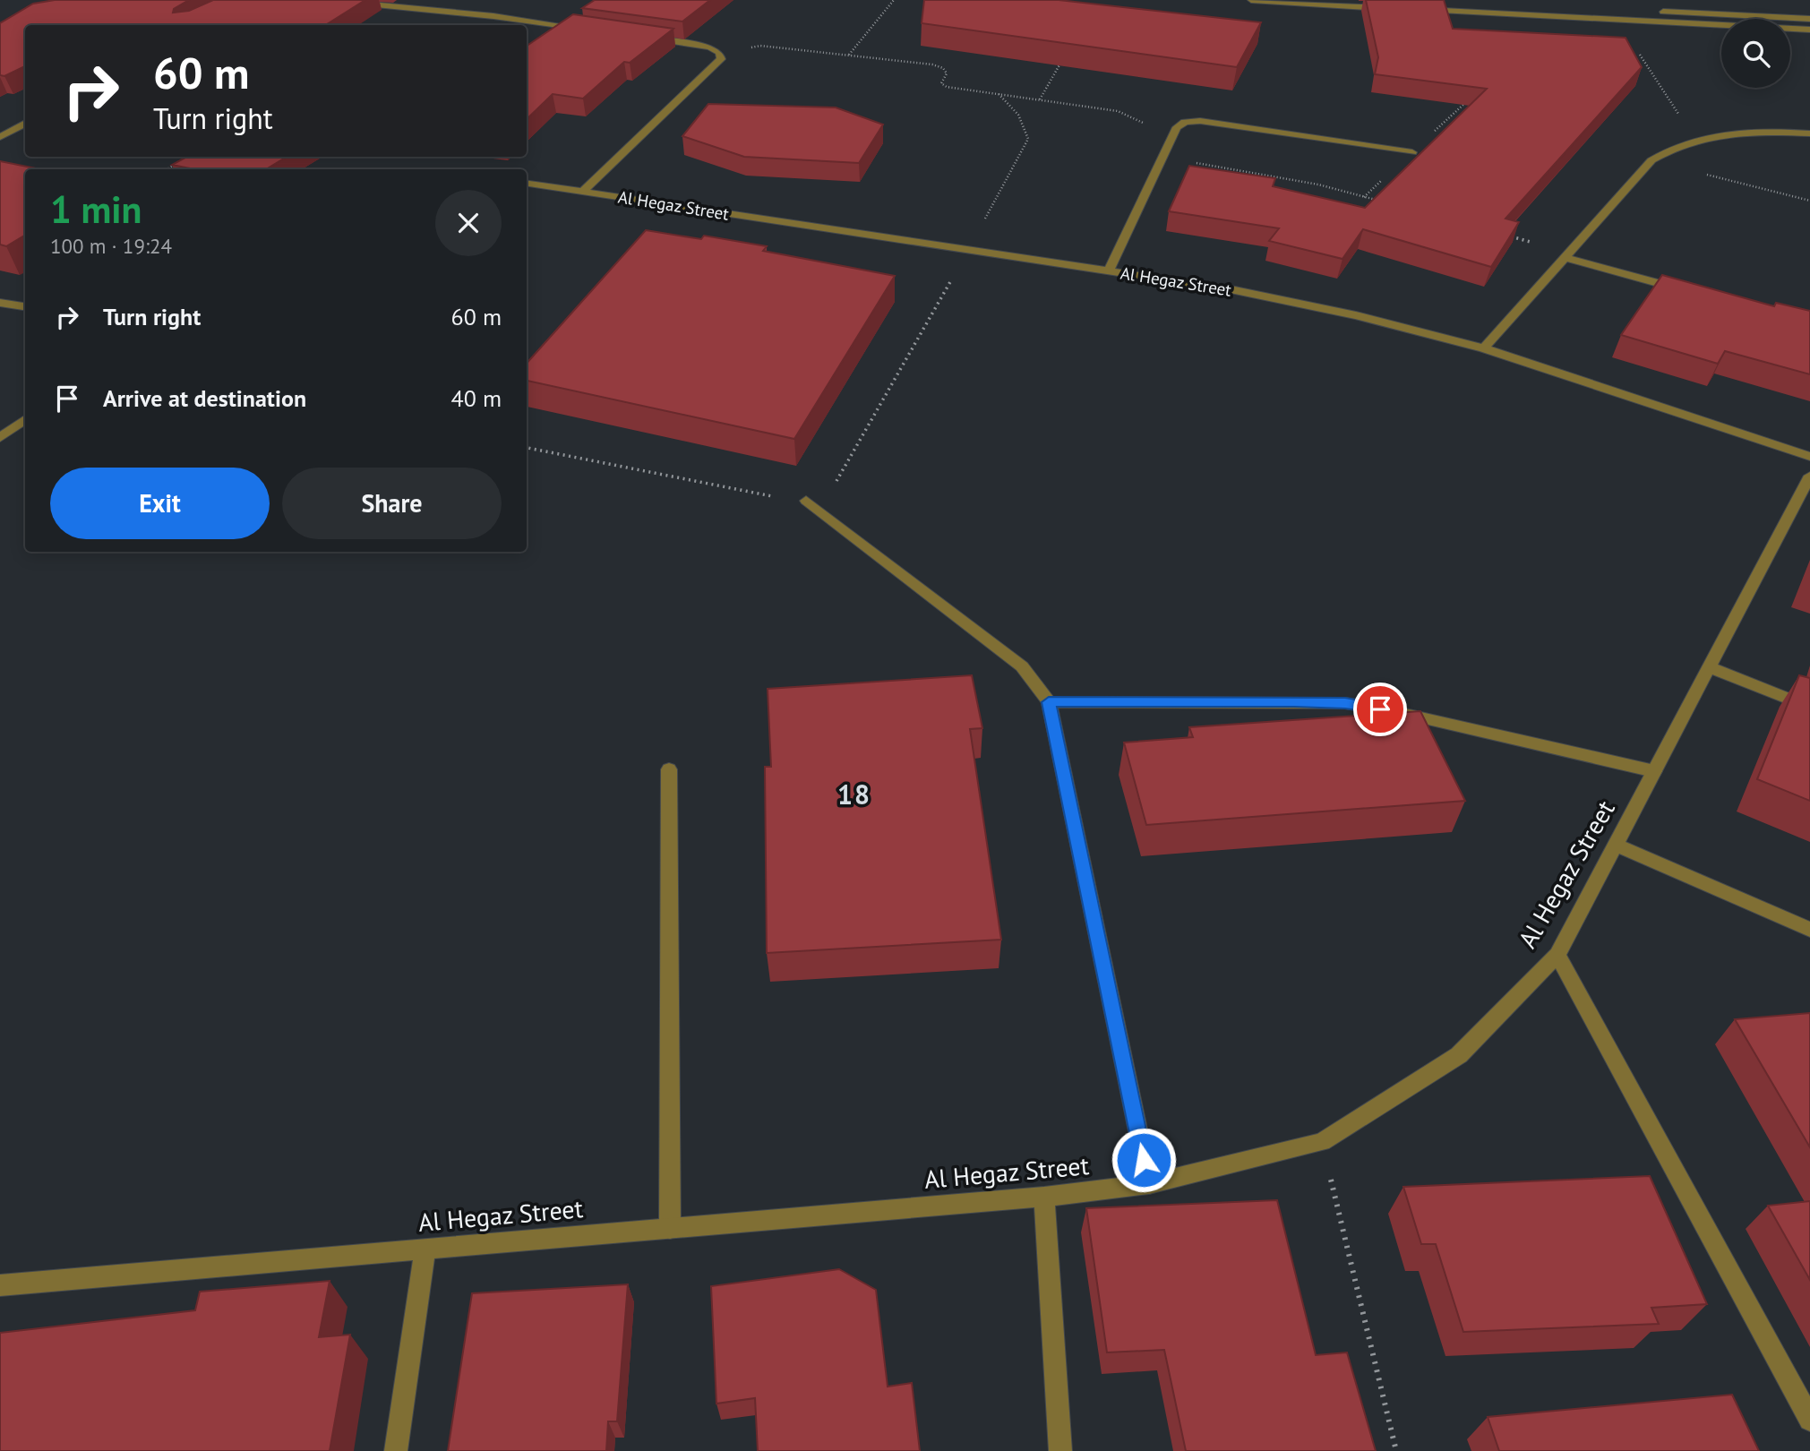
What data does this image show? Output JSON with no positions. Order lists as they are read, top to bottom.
{
  "streets": {
    "street": ["Al Hegaz Street"]
  },
  "districts": ["18"],
  "page": {
    "turn": ["60 m", "Turn right"],
    "heading": ["1 min", "100 m · 19:24"],
    "list": [
      {
        "name": "Turn right",
        "value": "60 m"
      },
      {
        "name": "Arrive at destination",
        "value": "40 m"
      }
    ],
    "buttons": ["Exit", "Share"]
  }
}
